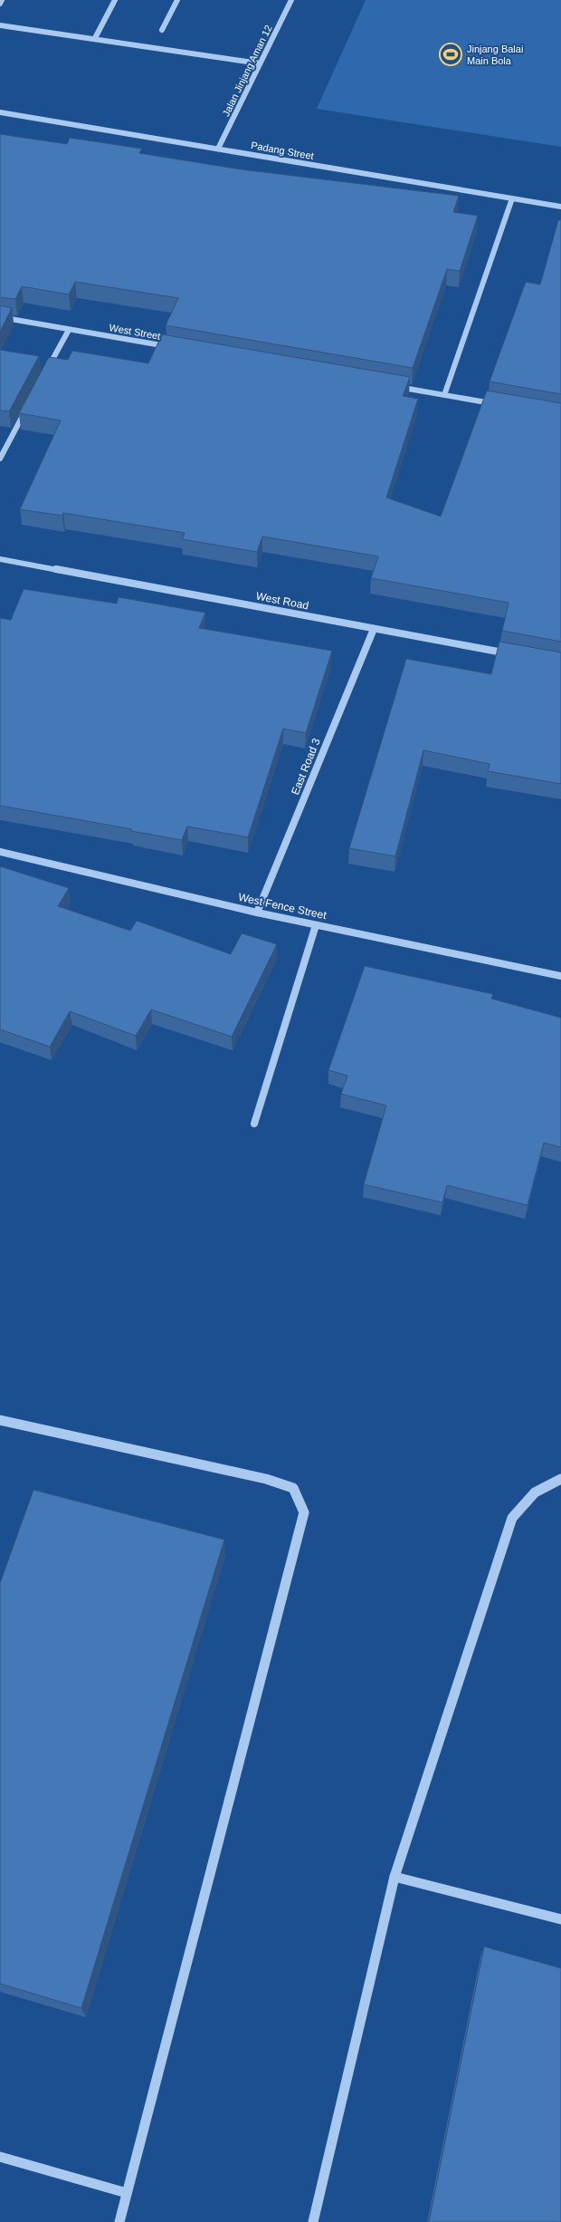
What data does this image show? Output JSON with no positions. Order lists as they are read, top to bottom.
{
  "streets": {
    "street": [
      "Jalan Jinjang Aman 12",
      "Padang Street",
      "West Street",
      "West Road",
      "East Road 3",
      "West Fence Street"
    ]
  },
  "crossings": [
    ["Jalan Jinjang Aman 12", "Padang Street"],
    ["West Road", "East Road 3"],
    ["East Road 3", "West Fence Street"]
  ],
  "places": {
    "sports": ["Jinjang Balai Main Bola"]
  }
}
